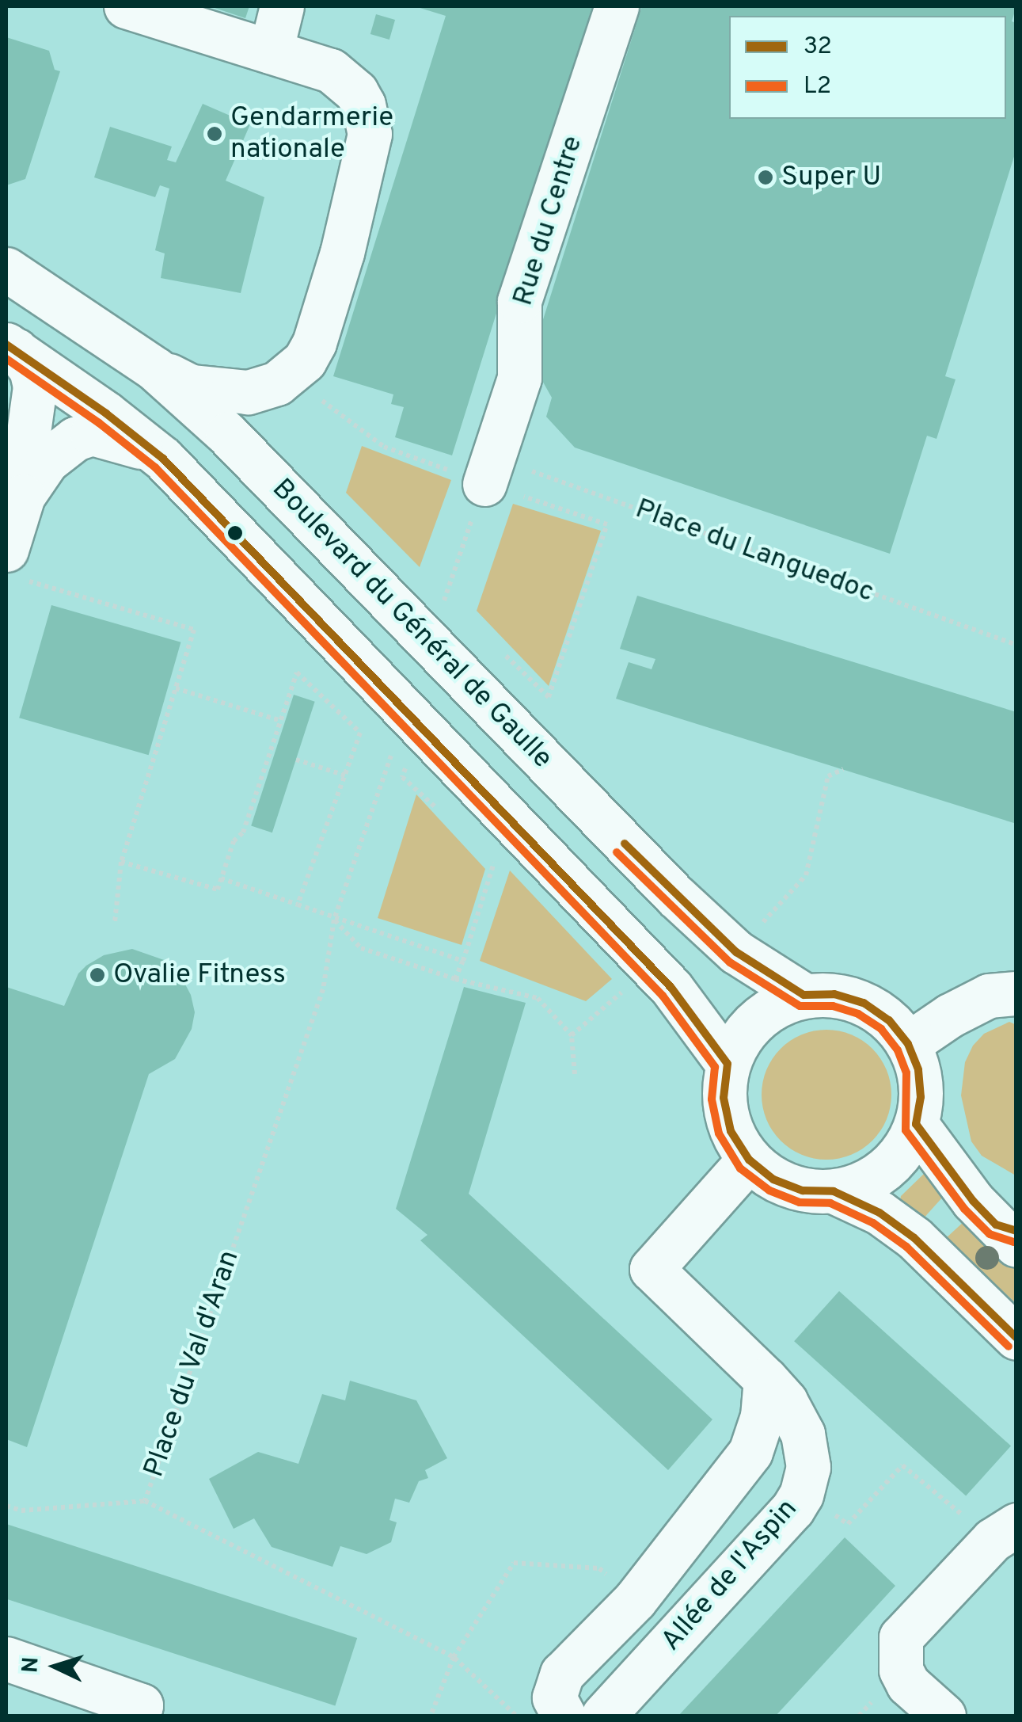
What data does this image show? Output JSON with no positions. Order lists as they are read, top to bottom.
{
  "streets": {
    "street": ["Rue du Centre", "Boulevard du Général de Gaulle", "Allée de l'Aspin"],
    "path": ["Place du Languedoc", "Place du Val d'Aran"]
  },
  "crossings": [
    ["Rue du Centre", "Place du Languedoc"],
    ["Boulevard du Général de Gaulle", "Allée de l'Aspin"]
  ],
  "places": ["Gendarmerie nationale", "Super U", "Ovalie Fitness"],
  "lines": ["transit line 32", "transit line L2"],
  "legend": ["32", "L2"],
  "north": "left"
}
